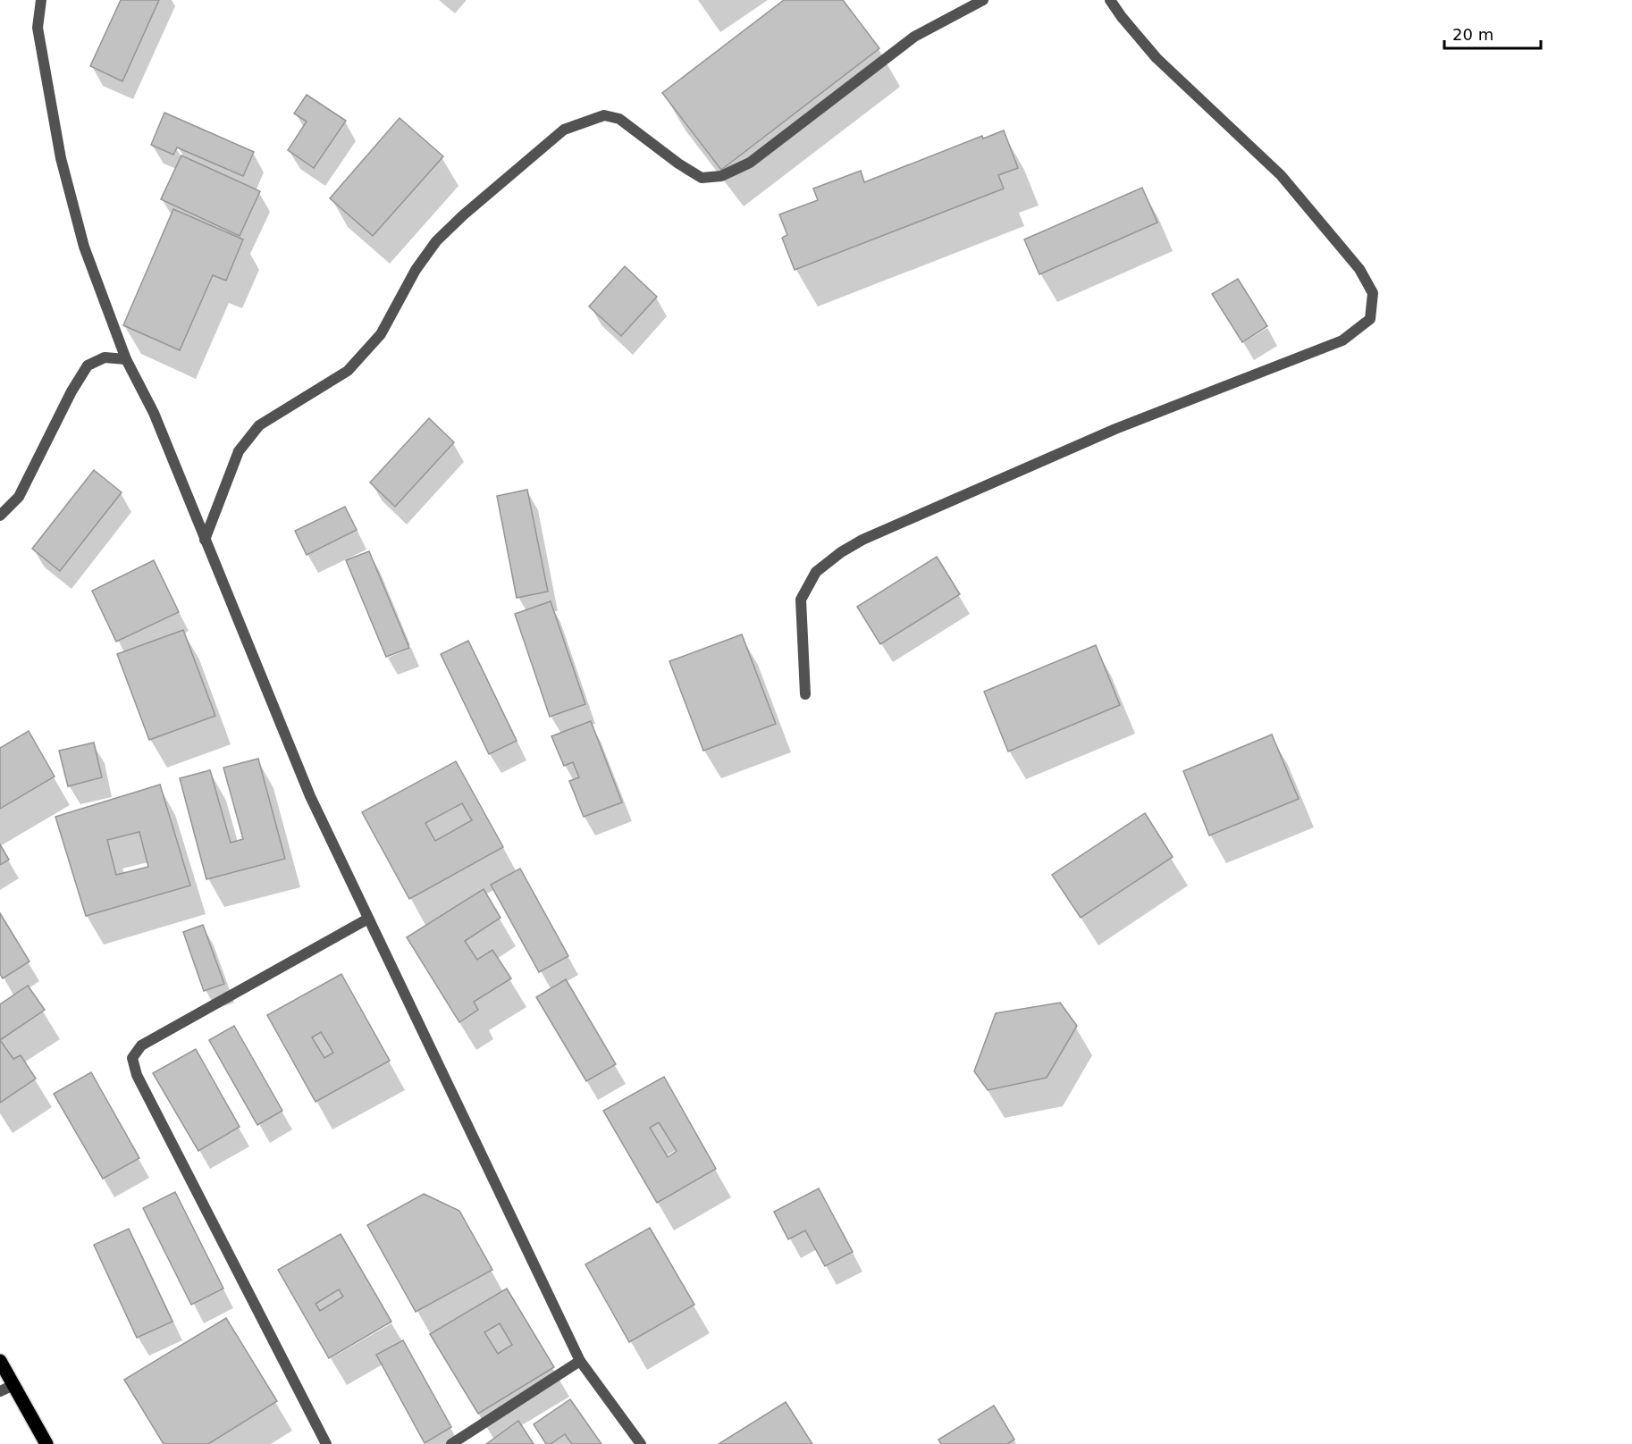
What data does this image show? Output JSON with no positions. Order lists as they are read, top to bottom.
{
  "scale_bar": "20 m"
}
